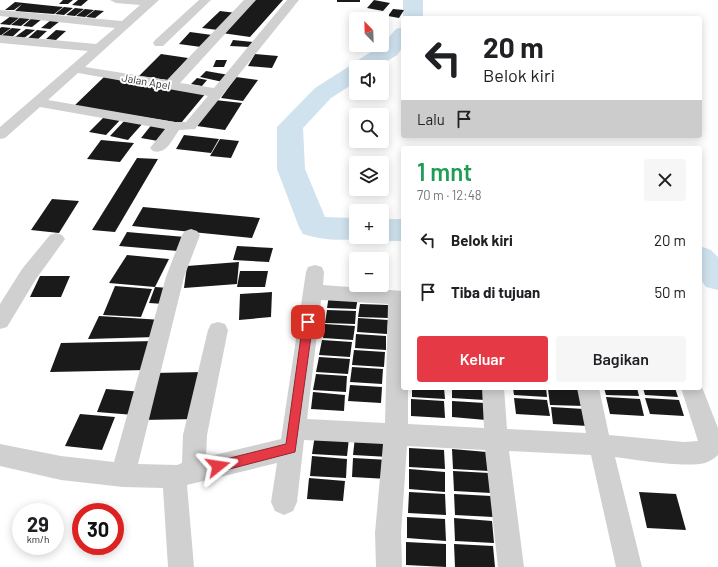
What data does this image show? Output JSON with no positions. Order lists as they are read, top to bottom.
{
  "streets": {
    "street": ["Jalan Apel"]
  },
  "north": "top left",
  "page": {
    "map_buttons": ["+", "−"],
    "turn": ["20 m", "Belok kiri"],
    "then": "Lalu",
    "heading": ["1 mnt", "70 m · 12:48"],
    "list": [
      {
        "name": "Belok kiri",
        "value": "20 m"
      },
      {
        "name": "Tiba di tujuan",
        "value": "50 m"
      }
    ],
    "buttons": ["Keluar", "Bagikan"],
    "speed": "29 km/h",
    "limit": "30"
  }
}
